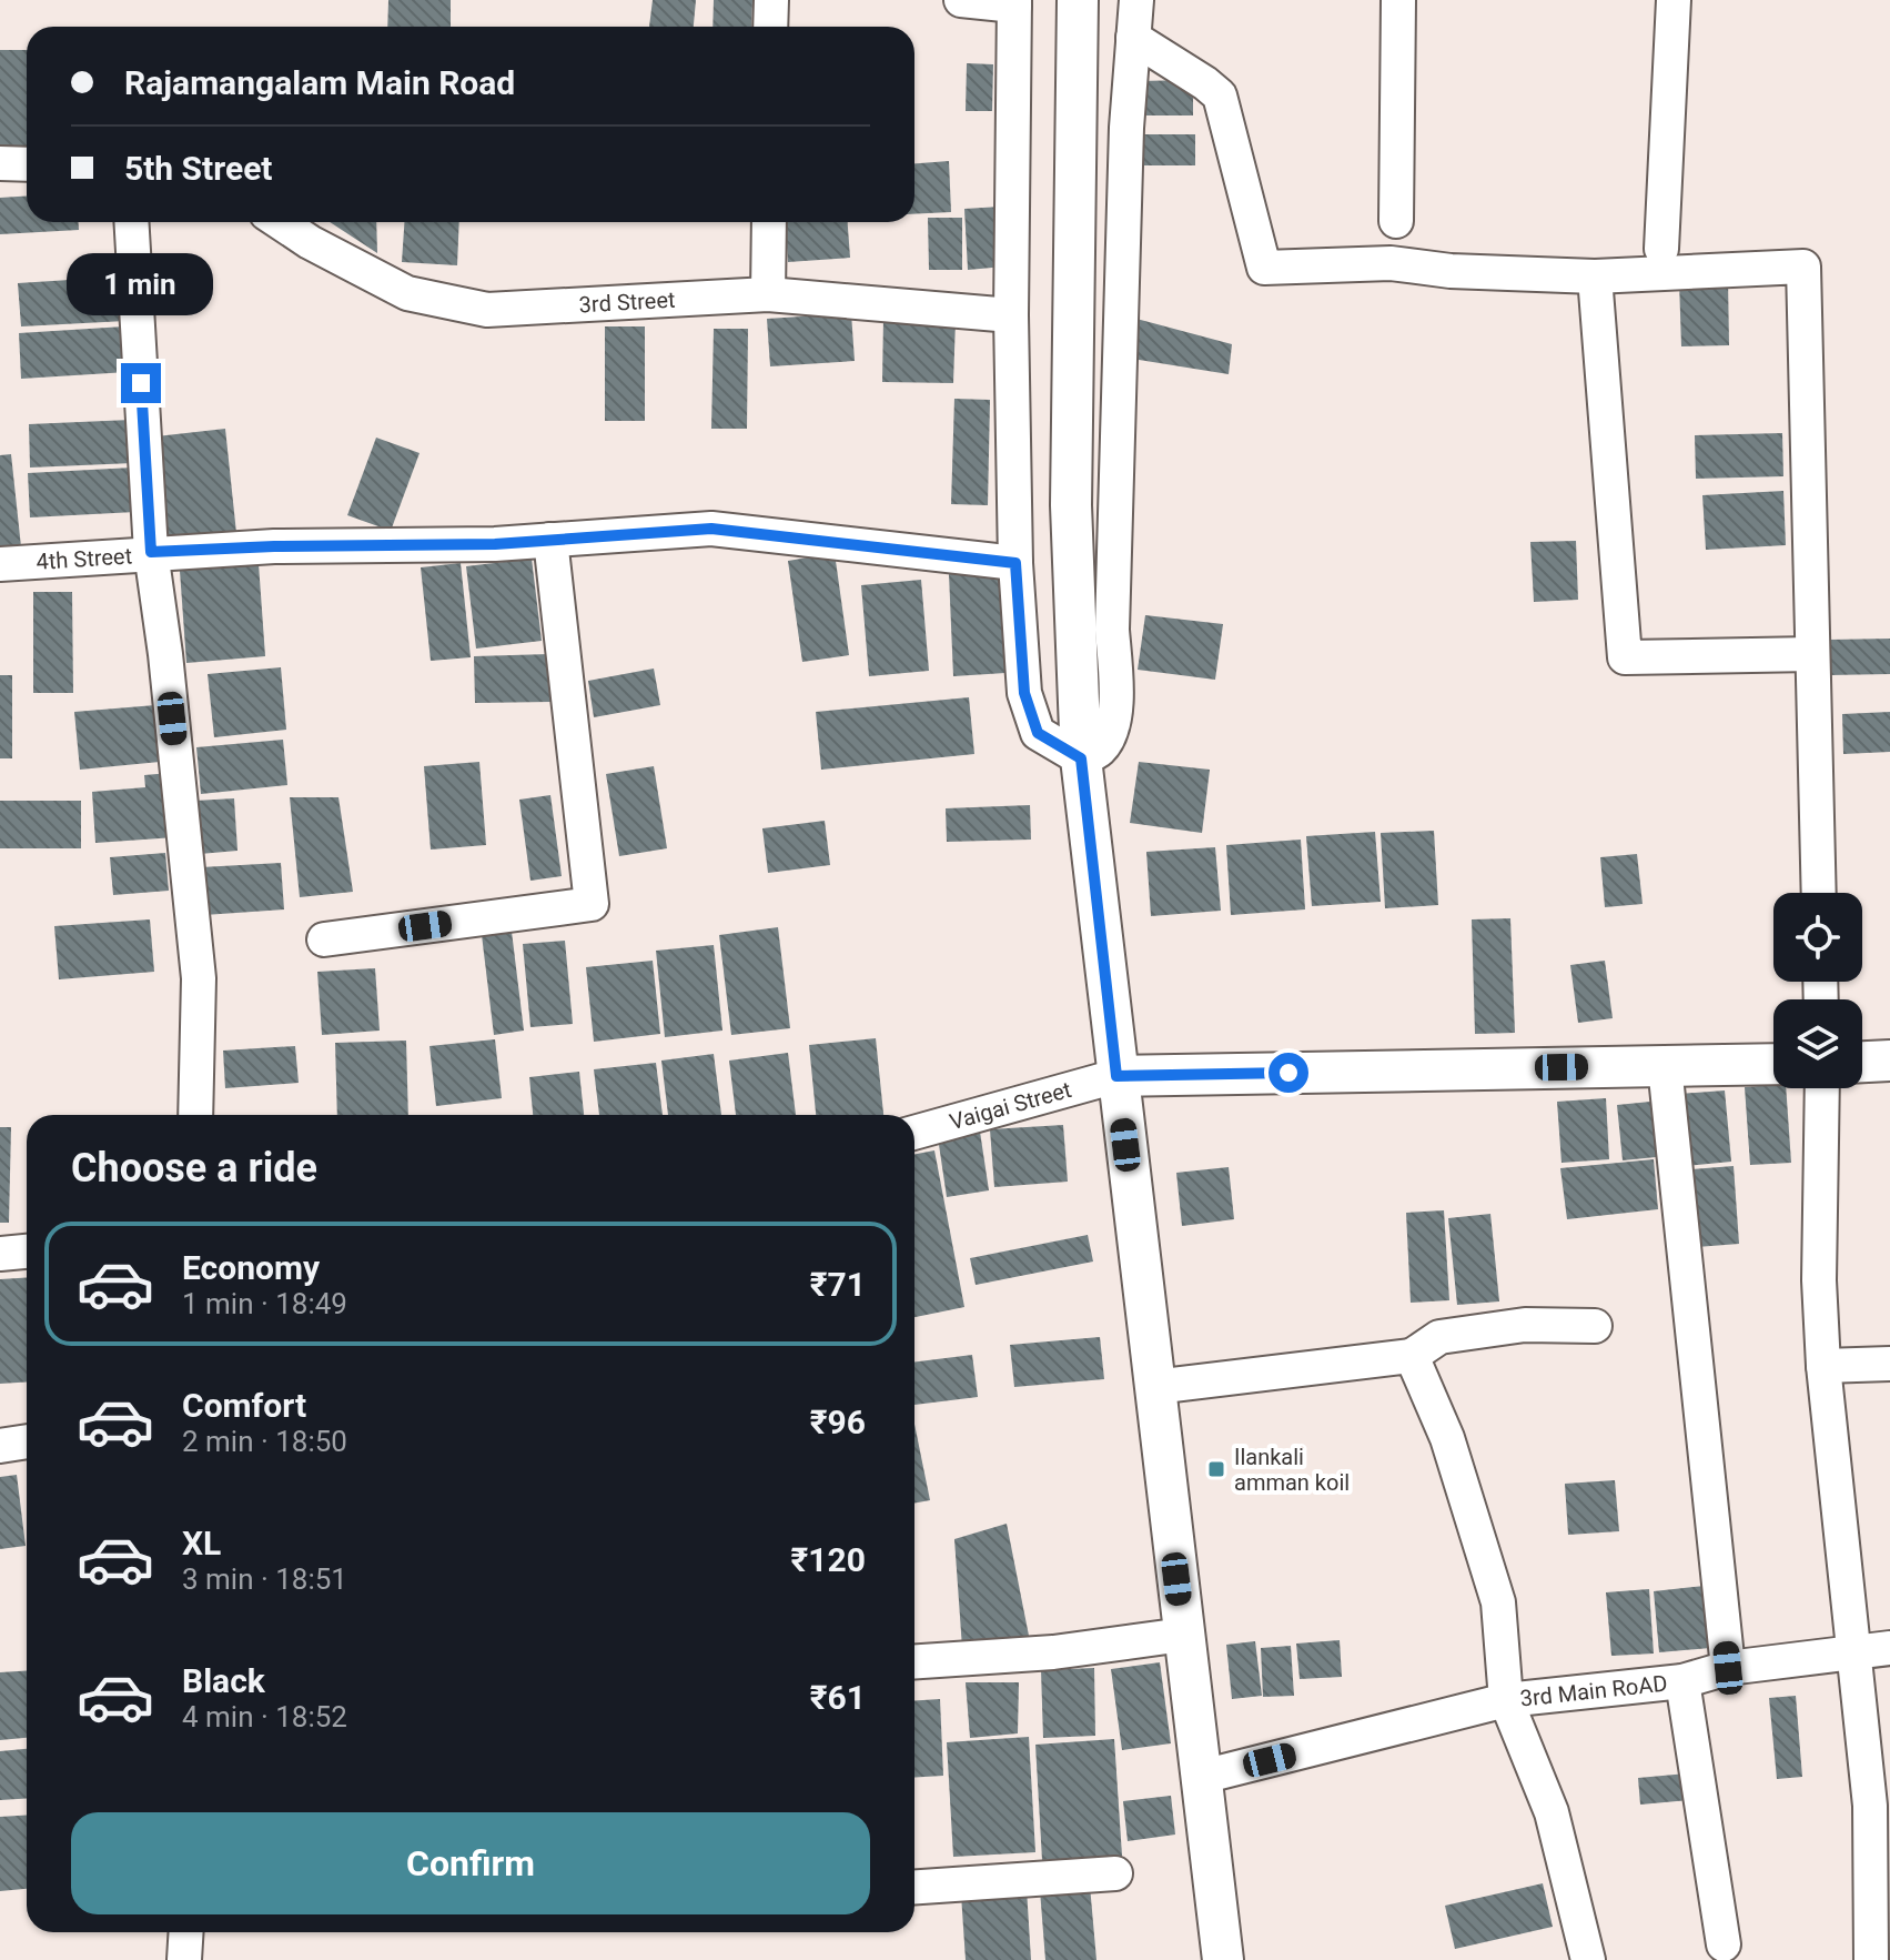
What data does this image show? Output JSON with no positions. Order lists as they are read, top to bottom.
{
  "streets": {
    "street": [
      "3rd Street",
      "4th Street",
      "Vaigai Street",
      "3rd Main RoAD"
    ]
  },
  "places": {
    "transit": ["Ilankali amman koil"]
  },
  "page": {
    "banner": ["Rajamangalam Main Road", "5th Street"],
    "bubble": "1 min",
    "heading": "Choose a ride",
    "list": [
      {
        "name": "Economy",
        "note": "1 min · 18:49",
        "value": "₹71"
      },
      {
        "name": "Comfort",
        "note": "2 min · 18:50",
        "value": "₹96"
      },
      {
        "name": "XL",
        "note": "3 min · 18:51",
        "value": "₹120"
      },
      {
        "name": "Black",
        "note": "4 min · 18:52",
        "value": "₹61"
      }
    ],
    "buttons": "Confirm"
  }
}
